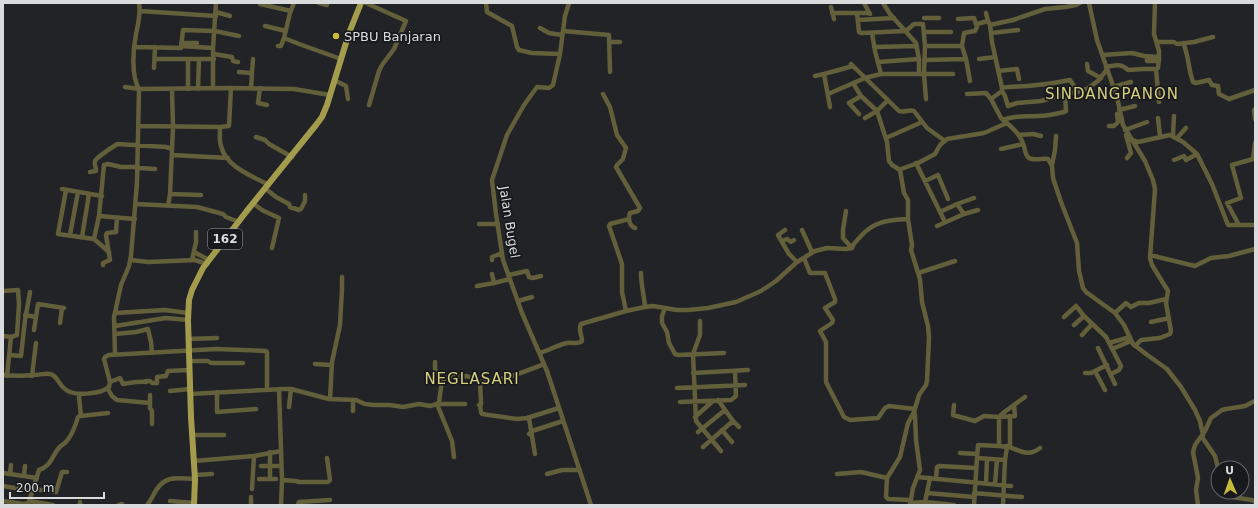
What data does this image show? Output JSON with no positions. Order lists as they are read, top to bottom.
{
  "streets": {
    "main road": ["162"],
    "street": ["Jalan Bugel"]
  },
  "districts": ["SINDANGPANON", "NEGLASARI"],
  "places": ["SPBU Banjaran"],
  "scale_bar": "200 m",
  "north": "top"
}
